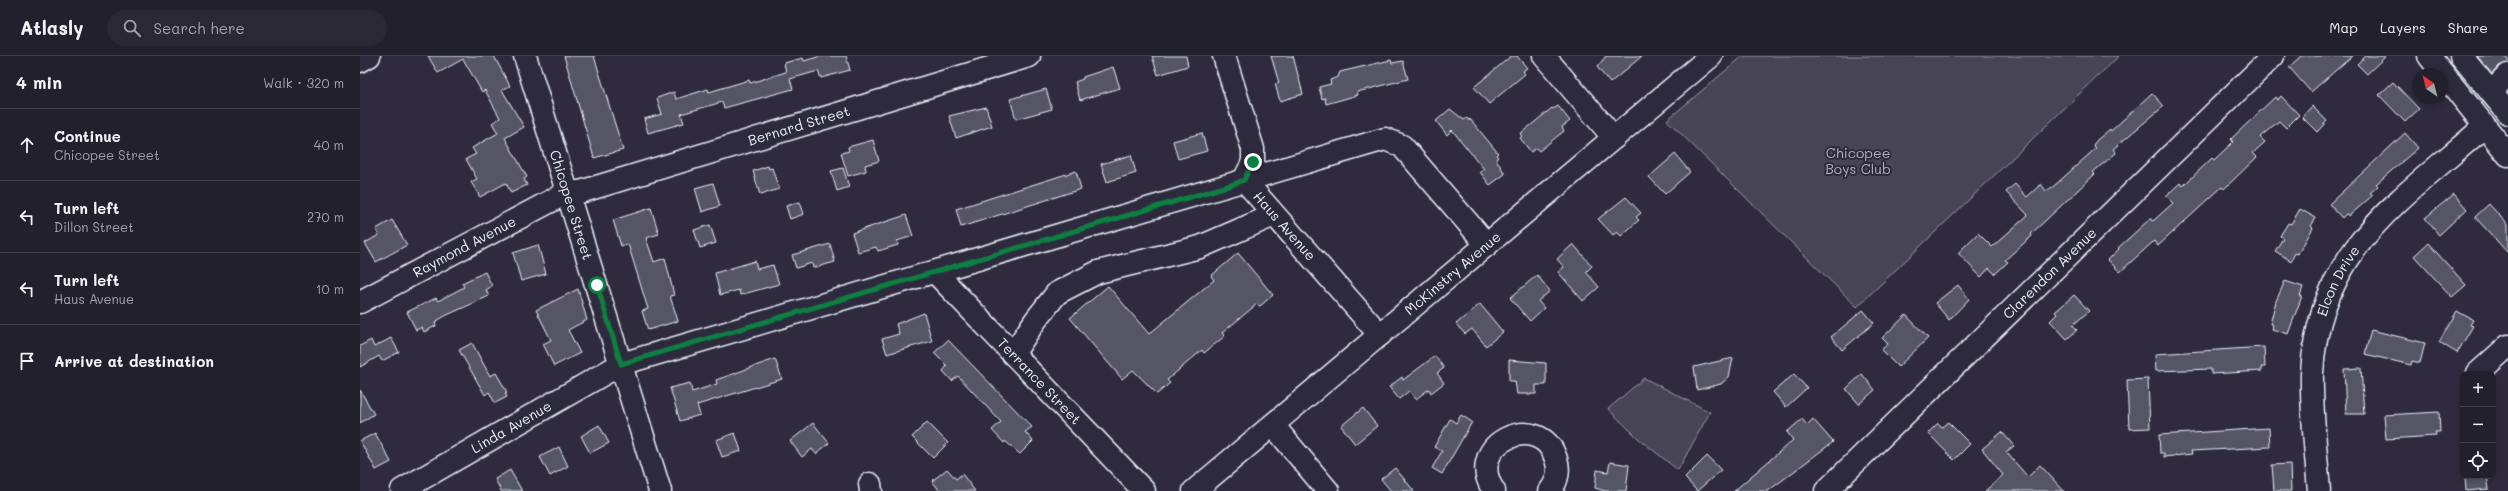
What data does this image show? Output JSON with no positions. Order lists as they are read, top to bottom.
{
  "streets": {
    "street": [
      "Bernard Street",
      "Chicopee Street",
      "Haus Avenue",
      "Raymond Avenue",
      "McKinstry Avenue",
      "Clarendon Avenue",
      "Elcon Drive",
      "Terrance Street",
      "Linda Avenue"
    ]
  },
  "crossings": [
    ["Bernard Street", "Chicopee Street"],
    ["Bernard Street", "Raymond Avenue"],
    ["Chicopee Street", "Raymond Avenue"],
    ["Chicopee Street", "Linda Avenue"],
    ["Haus Avenue", "McKinstry Avenue"],
    ["Haus Avenue", "Linda Avenue"],
    ["McKinstry Avenue", "Linda Avenue"],
    ["Terrance Street", "Linda Avenue"]
  ],
  "parks": ["Chicopee Boys Club"],
  "north": "top left",
  "page": {
    "header": "Atlasly",
    "search": "Search here",
    "nav": ["Map", "Layers", "Share"],
    "heading": ["4 min", "Walk · 320 m"],
    "list": [
      ["Continue", "Chicopee Street", "40 m"],
      ["Turn left", "Dillon Street", "270 m"],
      ["Turn left", "Haus Avenue", "10 m"],
      "Arrive at destination"
    ],
    "map_buttons": ["+", "−"]
  }
}
